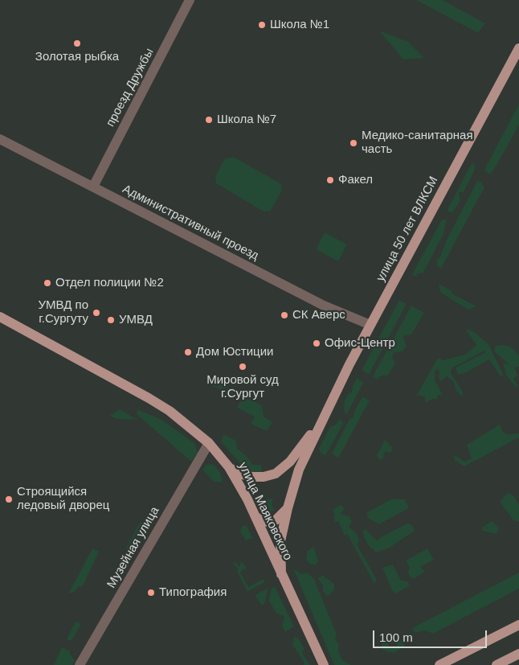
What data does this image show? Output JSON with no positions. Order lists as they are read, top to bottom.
{
  "streets": {
    "main road": ["улица 50 лет ВЛКСМ", "улица Маяковского"],
    "street": ["проезд Дружбы", "Административный проезд", "Музейная улица"]
  },
  "crossings": [
    ["проезд Дружбы", "Административный проезд"],
    ["Административный проезд", "улица 50 лет ВЛКСМ"],
    ["улица 50 лет ВЛКСМ", "улица Маяковского"],
    ["улица Маяковского", "Музейная улица"]
  ],
  "places": [
    "Школа №1",
    "Золотая рыбка",
    "Школа №7",
    "Медико-санитарная часть",
    "Факел",
    "Отдел полиции №2",
    "УМВД по г.Сургуту",
    "СК Аверс",
    "УМВД",
    "Офис-Центр",
    "Дом Юстиции",
    "Мировой суд г.Сургут",
    "Строящийся ледовый дворец",
    "Типография"
  ],
  "scale_bar": "100 m"
}
